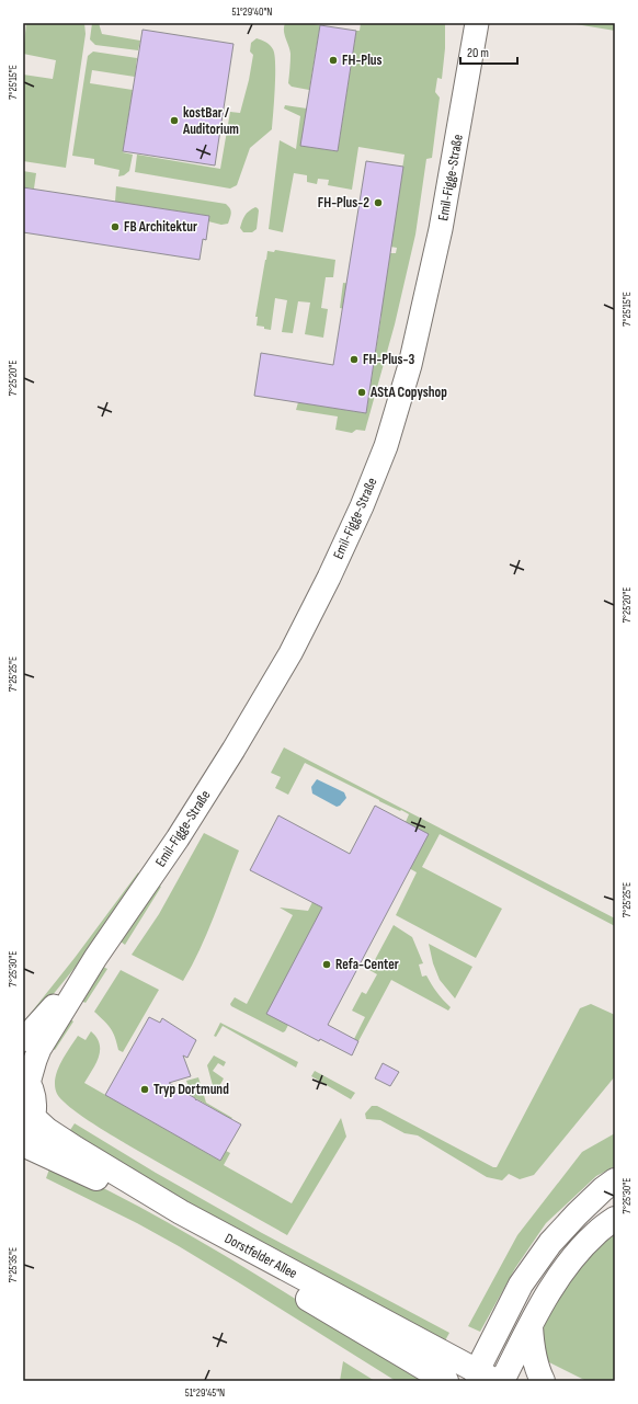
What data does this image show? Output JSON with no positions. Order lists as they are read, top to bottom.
{
  "streets": {
    "main road": ["Emil-Figge-Straße", "Dorstfelder Allee"]
  },
  "crossings": [
    ["Emil-Figge-Straße", "Dorstfelder Allee"]
  ],
  "places": [
    "FH-Plus",
    "kostBar / Auditorium",
    "FH-Plus-2",
    "FB Architektur",
    "FH-Plus-3",
    "AStA Copyshop",
    "Refa-Center",
    "Tryp Dortmund"
  ],
  "scale_bar": "20 m",
  "coordinates": [
    "51°29'40\"N",
    "7°25'15\"E",
    "7°25'20\"E",
    "7°25'25\"E",
    "7°25'30\"E",
    "7°25'35\"E",
    "51°29'45\"N"
  ]
}
